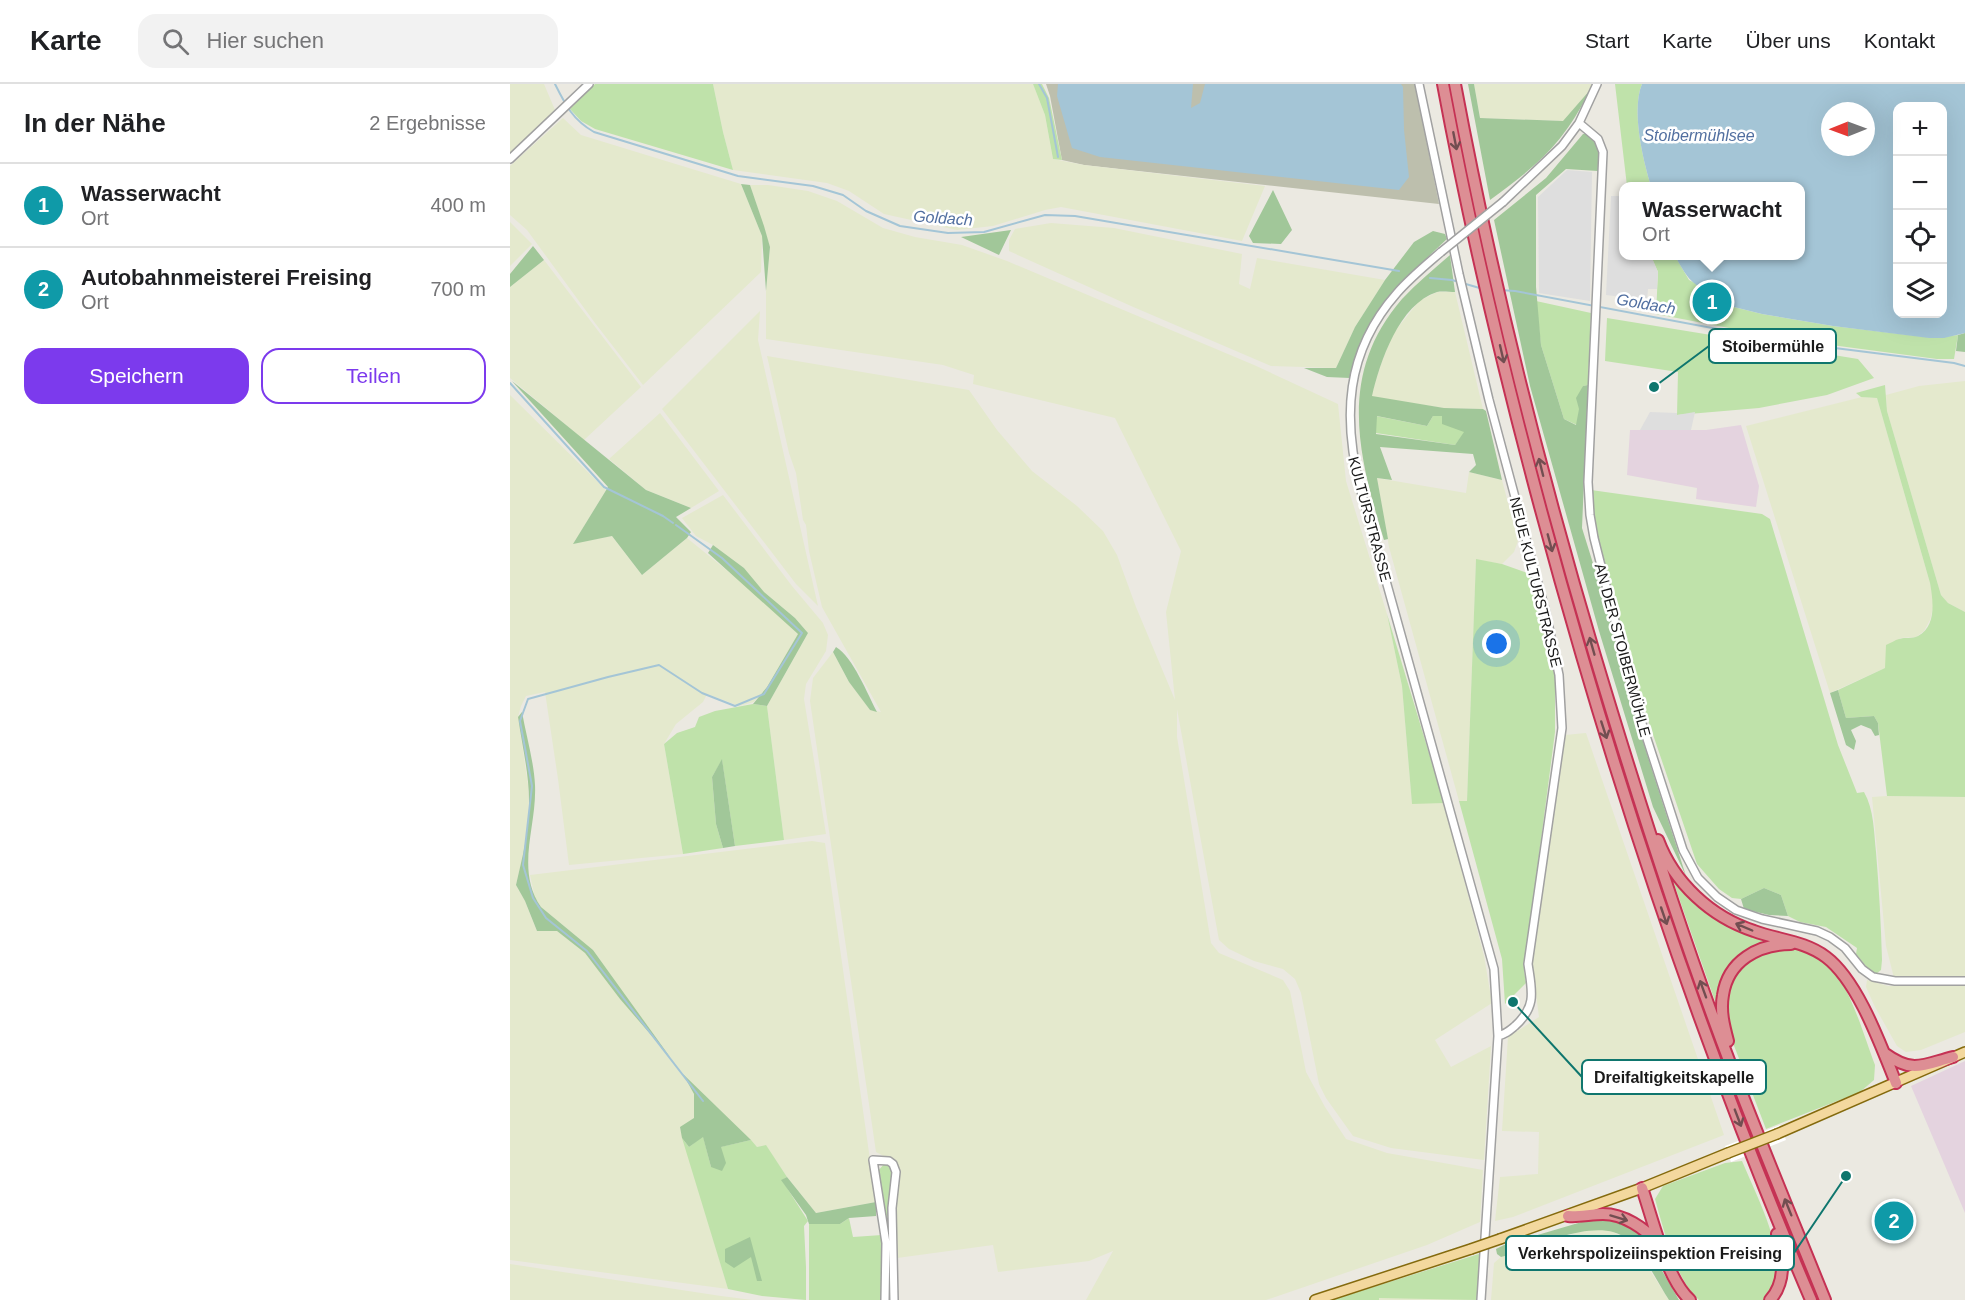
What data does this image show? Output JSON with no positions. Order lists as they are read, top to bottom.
{
  "streets": {
    "street": ["KULTURSTRASSE", "NEUE KULTURSTRASSE", "AN DER STOIBERMÜHLE"]
  },
  "crossings": [
    ["KULTURSTRASSE", "NEUE KULTURSTRASSE"],
    ["KULTURSTRASSE", "AN DER STOIBERMÜHLE"]
  ],
  "water": ["Stoibermühlsee", "Goldach"],
  "places": ["Stoibermühle", "Dreifaltigkeitskapelle", "Verkehrspolizeiinspektion Freising"],
  "north": "left",
  "page": {
    "header": "Karte",
    "search": "Hier suchen",
    "nav": [
      "Start",
      "Karte",
      "Über uns",
      "Kontakt"
    ],
    "heading": ["In der Nähe", "2 Ergebnisse"],
    "map_buttons": ["+", "−"],
    "list": [
      {
        "mark": "1",
        "name": "Wasserwacht",
        "note": "Ort",
        "value": "400 m"
      },
      {
        "mark": "2",
        "name": "Autobahnmeisterei Freising",
        "note": "Ort",
        "value": "700 m"
      }
    ],
    "popup": ["Wasserwacht", "Ort"],
    "pins": ["1", "2"],
    "buttons": ["Speichern", "Teilen"]
  }
}
